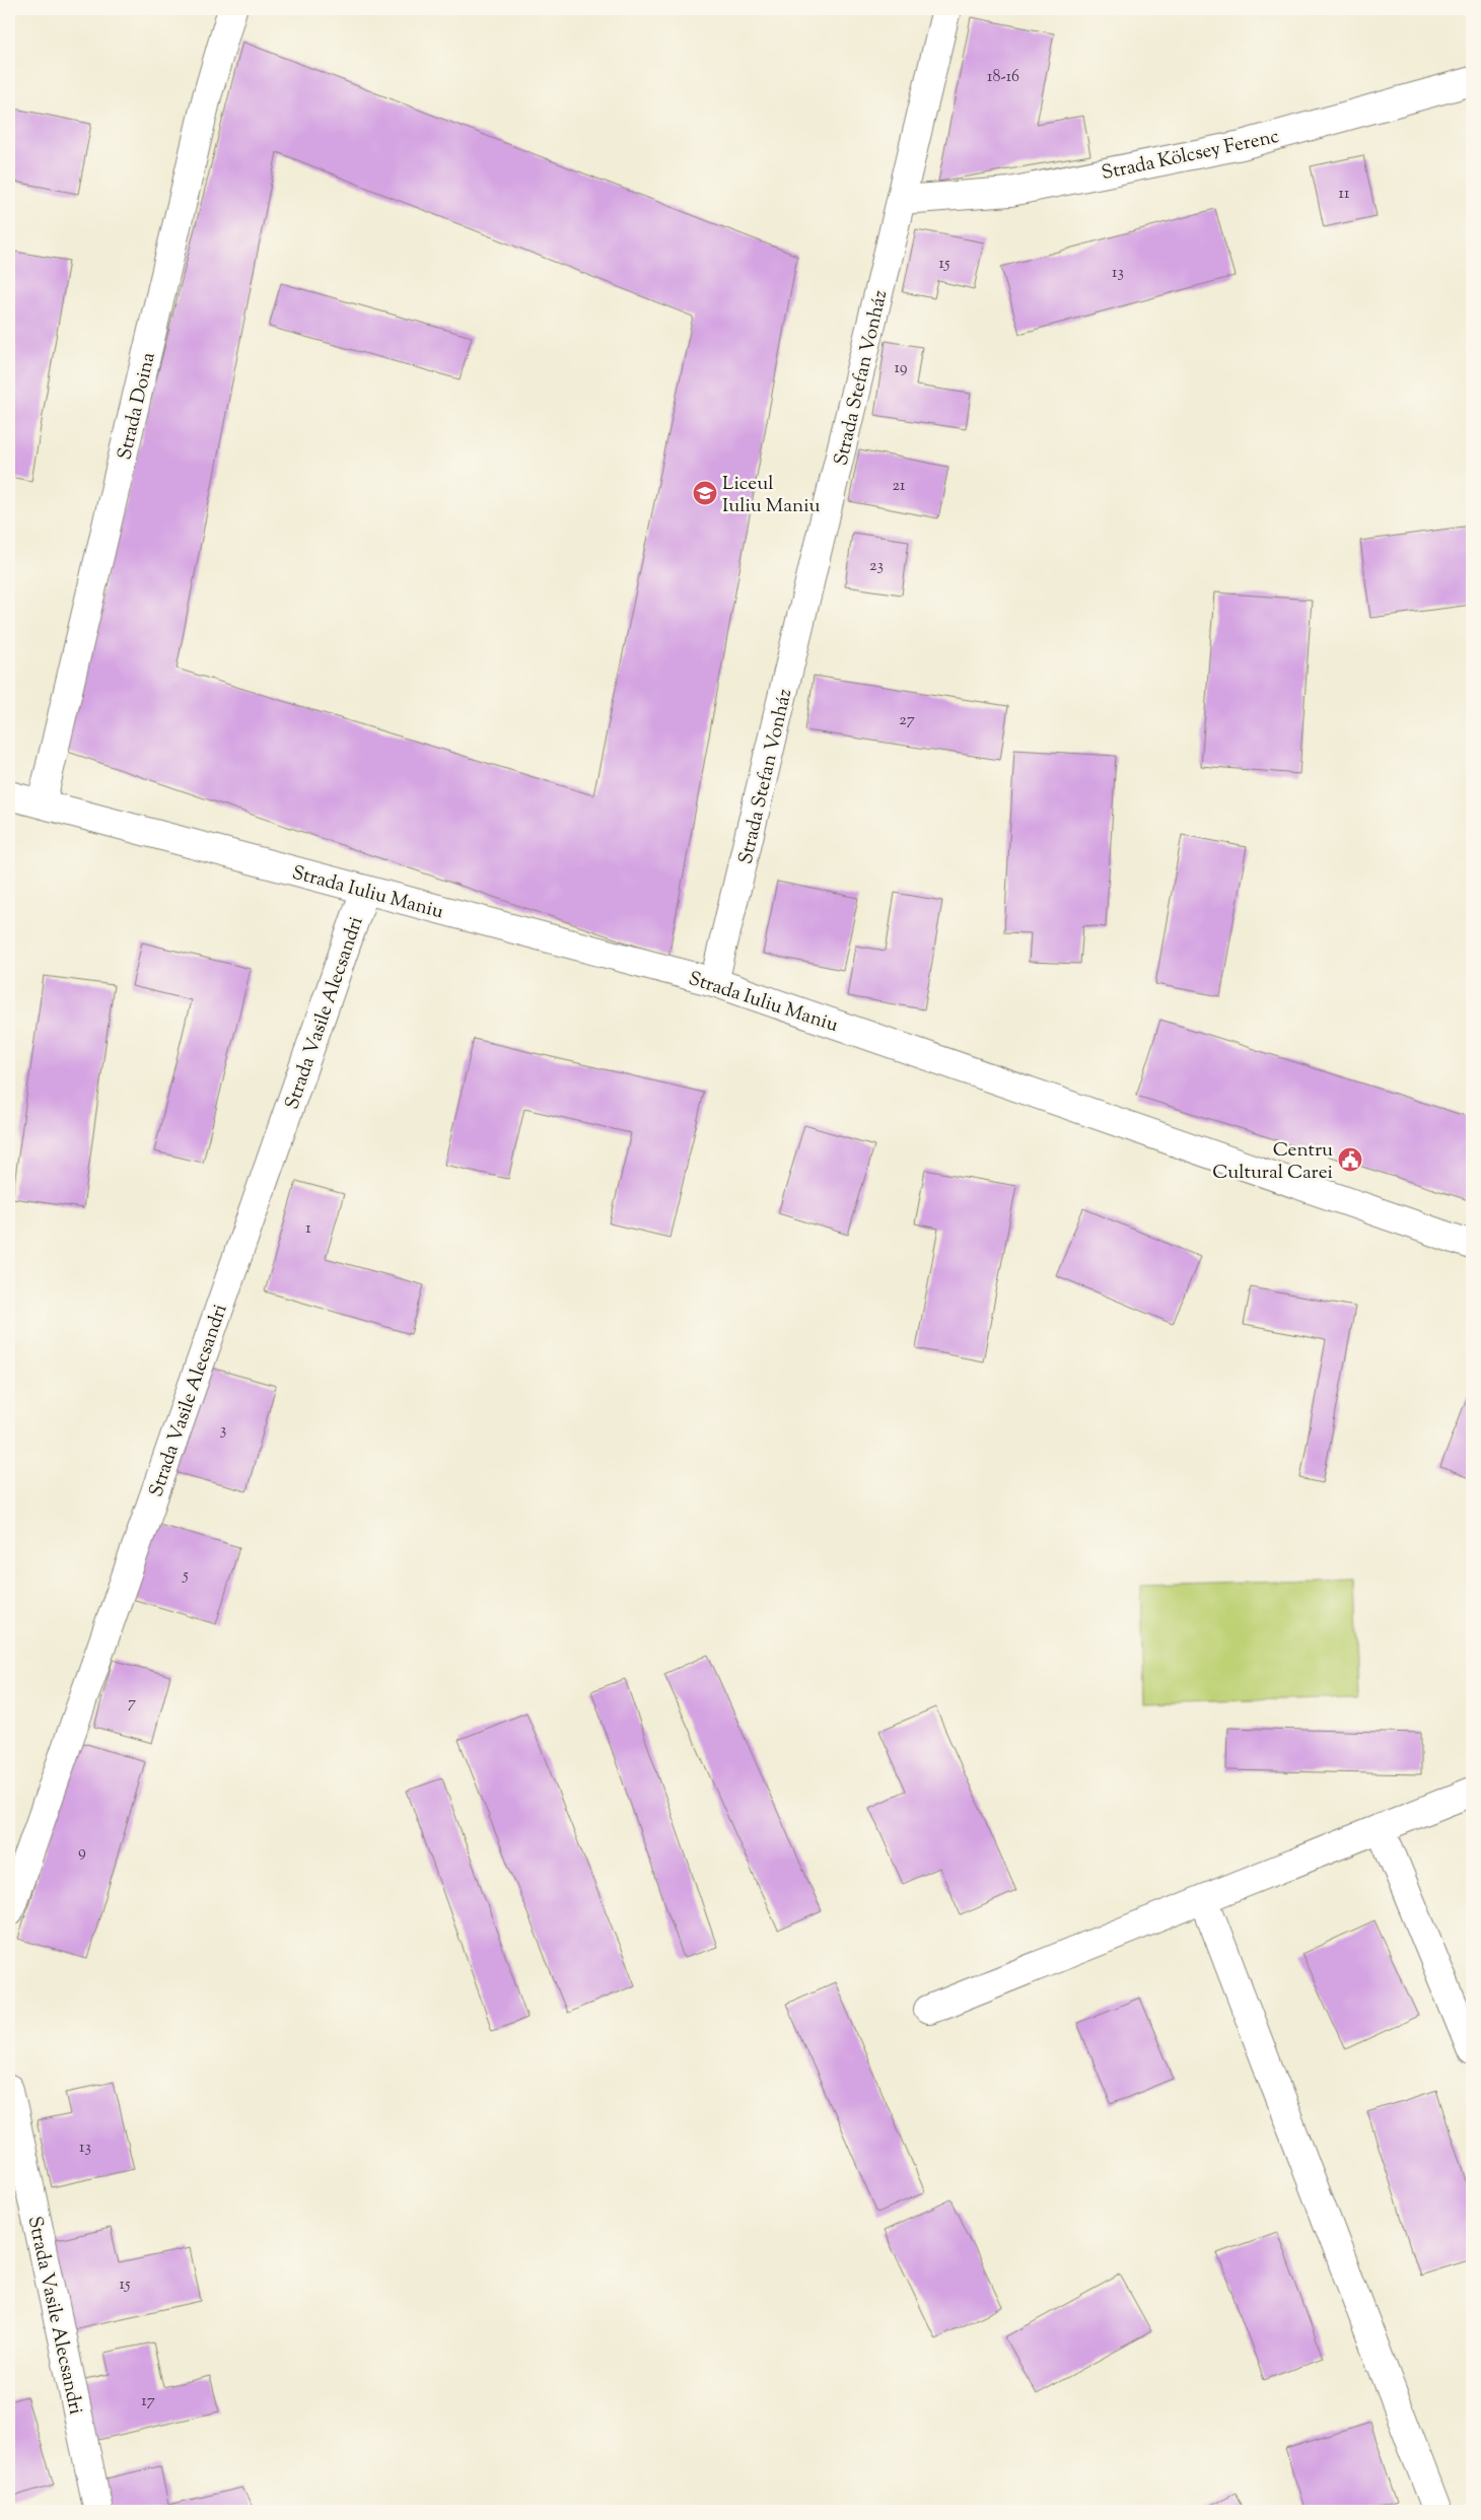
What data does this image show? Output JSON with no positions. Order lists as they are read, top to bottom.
{
  "streets": {
    "street": [
      "Strada Kölcsey Ferenc",
      "Strada Stefan Vonház",
      "Strada Doina",
      "Strada Iuliu Maniu",
      "Strada Vasile Alecsandri"
    ]
  },
  "crossings": [
    ["Strada Kölcsey Ferenc", "Strada Stefan Vonház"],
    ["Strada Stefan Vonház", "Strada Iuliu Maniu"],
    ["Strada Doina", "Strada Iuliu Maniu"],
    ["Strada Iuliu Maniu", "Strada Vasile Alecsandri"]
  ],
  "places": {
    "school or university": ["Liceul Iuliu Maniu"],
    "public building": ["Centru Cultural Carei"]
  },
  "house_numbers": [
    "18-16",
    "11",
    "15",
    "13",
    "19",
    "21",
    "23",
    "27",
    "1",
    "3",
    "5",
    "7",
    "9",
    "13",
    "15",
    "17"
  ]
}
